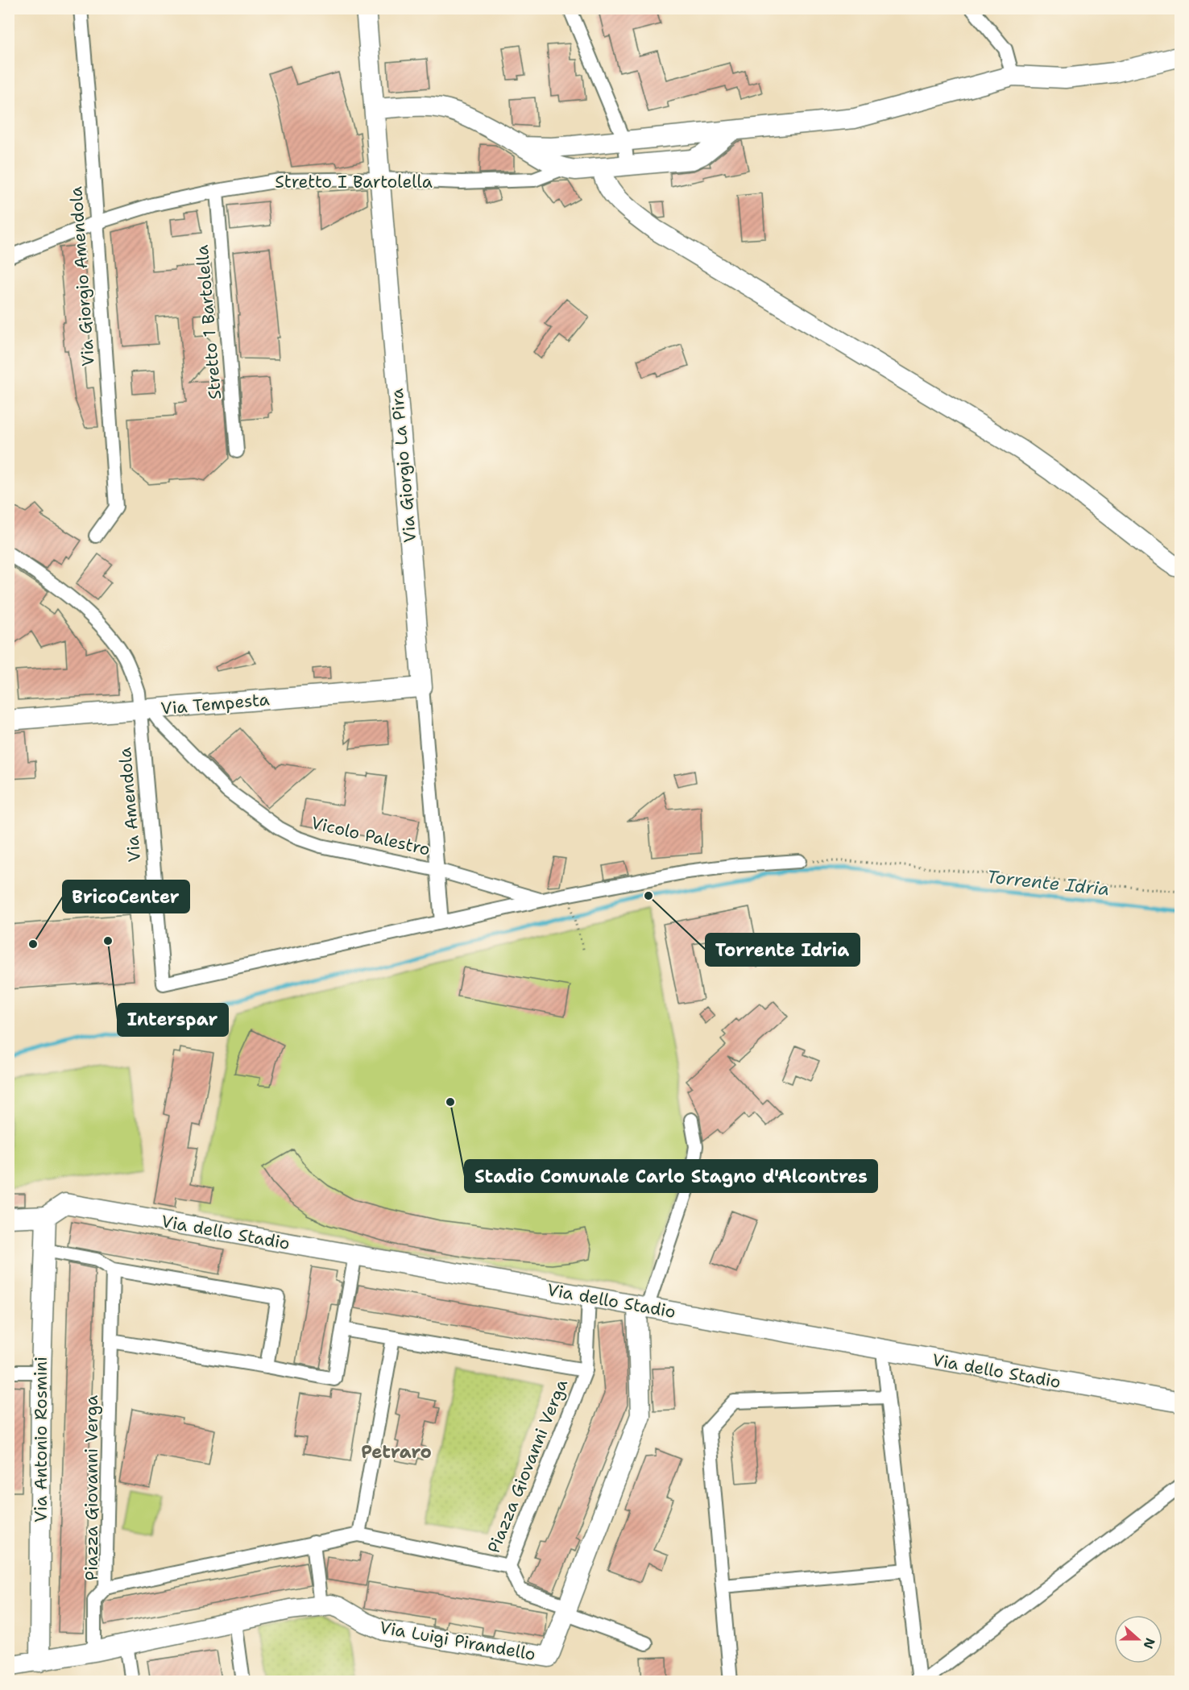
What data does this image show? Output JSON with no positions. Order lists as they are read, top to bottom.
{
  "streets": {
    "street": [
      "Stretto I Bartolella",
      "Via Giorgio Amendola",
      "Stretto 1 Bartolella",
      "Via Giorgio La Pira",
      "Via Tempesta",
      "Via Amendola",
      "Vicolo Palestro",
      "Via dello Stadio",
      "Via Antonio Rosmini",
      "Piazza Giovanni Verga",
      "Via Luigi Pirandello"
    ]
  },
  "crossings": [
    ["Stretto I Bartolella", "Via Giorgio Amendola"],
    ["Stretto I Bartolella", "Stretto 1 Bartolella"],
    ["Stretto I Bartolella", "Via Giorgio La Pira"],
    ["Via Giorgio La Pira", "Via Tempesta"],
    ["Via Giorgio La Pira", "Via Amendola"],
    ["Via Giorgio La Pira", "Vicolo Palestro"],
    ["Via Tempesta", "Via Amendola"],
    ["Via Tempesta", "Vicolo Palestro"],
    ["Via Amendola", "Vicolo Palestro"],
    ["Via dello Stadio", "Via Antonio Rosmini"],
    ["Via dello Stadio", "Via Luigi Pirandello"],
    ["Via Antonio Rosmini", "Via Luigi Pirandello"]
  ],
  "districts": ["Petraro"],
  "water": ["Torrente Idria"],
  "places": [
    "Torrente Idria",
    "Interspar",
    "BricoCenter",
    "Stadio Comunale Carlo Stagno d'Alcontres"
  ],
  "north": "right"
}
